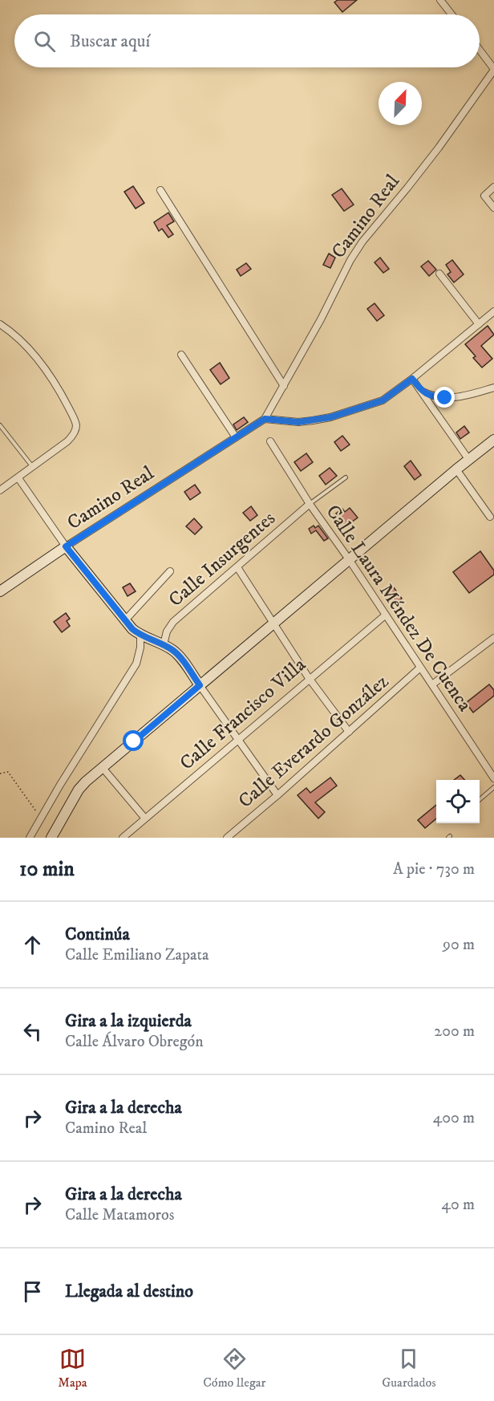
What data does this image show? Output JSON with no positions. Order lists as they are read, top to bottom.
{
  "streets": {
    "street": [
      "Camino Real",
      "Calle Insurgentes",
      "Calle Laura Méndez De Cuenca",
      "Calle Francisco Villa",
      "Calle Everardo González"
    ]
  },
  "crossings": [
    ["Calle Insurgentes", "Calle Laura Méndez De Cuenca"],
    ["Calle Laura Méndez De Cuenca", "Calle Francisco Villa"],
    ["Calle Laura Méndez De Cuenca", "Calle Everardo González"]
  ],
  "north": "top right",
  "page": {
    "search": "Buscar aquí",
    "heading": ["10 min", "A pie · 730 m"],
    "list": [
      ["Continúa", "Calle Emiliano Zapata", "90 m"],
      ["Gira a la izquierda", "Calle Álvaro Obregón", "200 m"],
      ["Gira a la derecha", "Camino Real", "400 m"],
      ["Gira a la derecha", "Calle Matamoros", "40 m"],
      "Llegada al destino"
    ],
    "nav": ["Mapa", "Cómo llegar", "Guardados"]
  }
}
